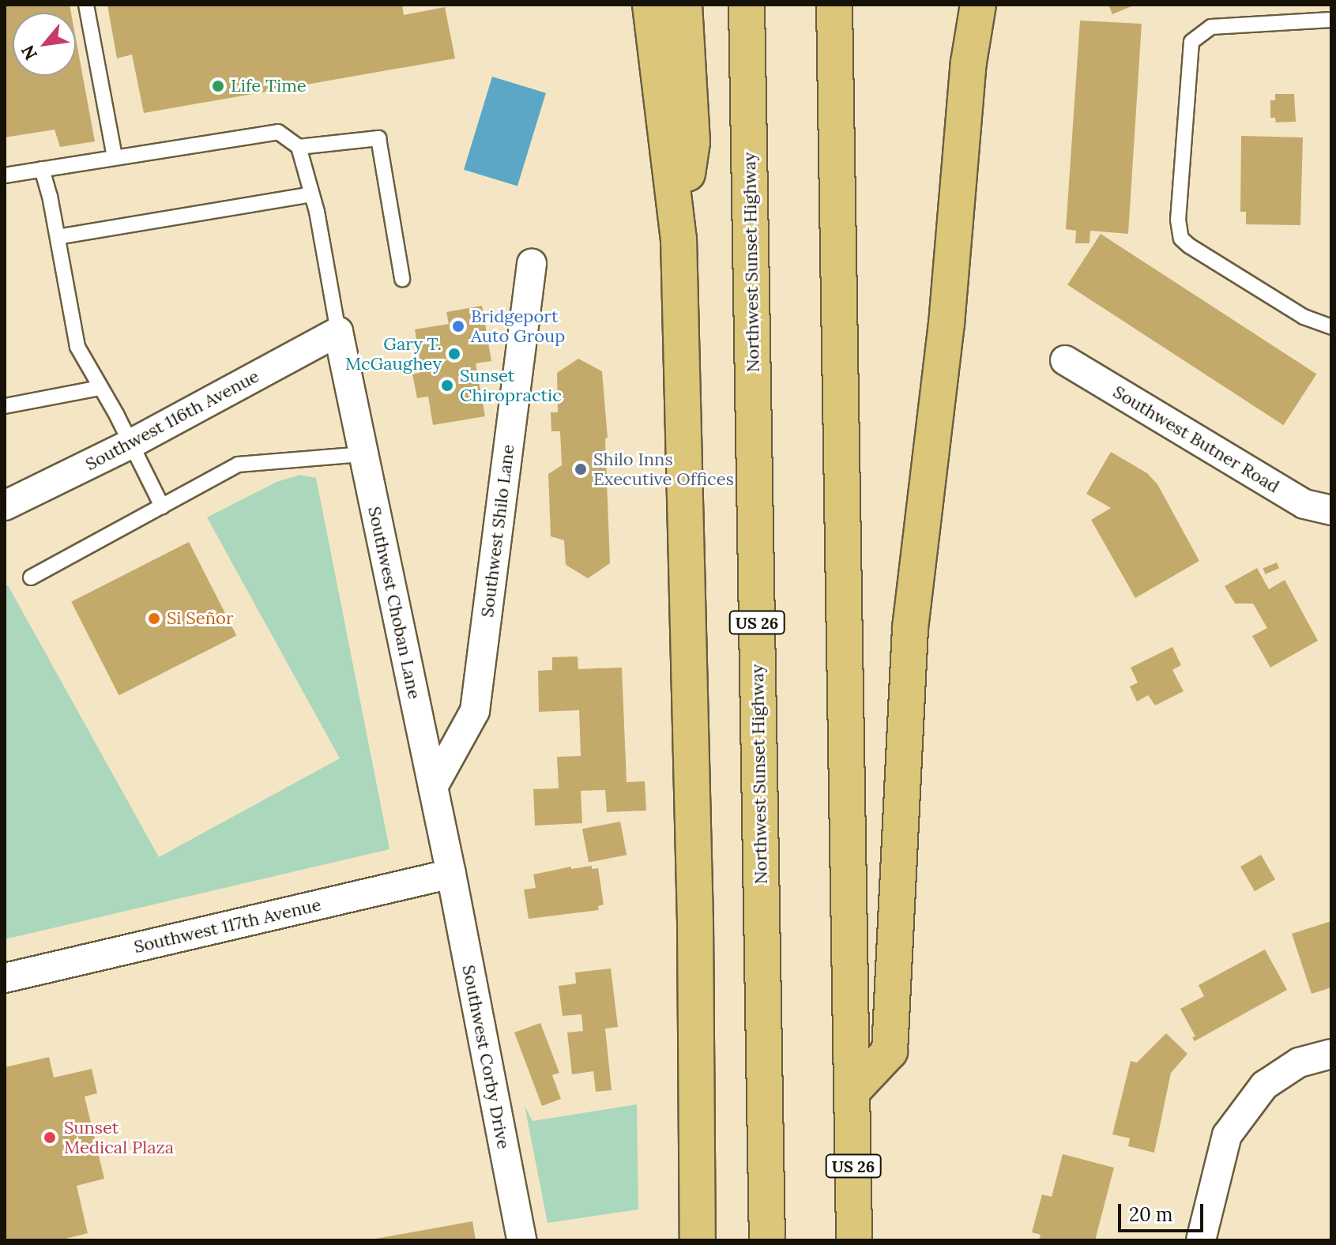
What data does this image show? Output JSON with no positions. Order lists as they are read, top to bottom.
{
  "streets": {
    "highway": ["Northwest Sunset Highway", "US 26"],
    "street": [
      "Southwest 116th Avenue",
      "Southwest Butner Road",
      "Southwest Shilo Lane",
      "Southwest Choban Lane",
      "Southwest 117th Avenue",
      "Southwest Corby Drive"
    ]
  },
  "crossings": [
    ["Southwest 116th Avenue", "Southwest Choban Lane"],
    ["Southwest Shilo Lane", "Southwest Choban Lane"],
    ["Southwest Choban Lane", "Southwest 117th Avenue"],
    ["Southwest Choban Lane", "Southwest Corby Drive"],
    ["Southwest 117th Avenue", "Southwest Corby Drive"]
  ],
  "places": [
    "Life Time",
    "Bridgeport Auto Group",
    "Gary T. McGaughey",
    "Sunset Chiropractic",
    "Shilo Inns Executive Offices",
    "Si Señor",
    "Sunset Medical Plaza"
  ],
  "scale_bar": "20 m",
  "north": "bottom left"
}
